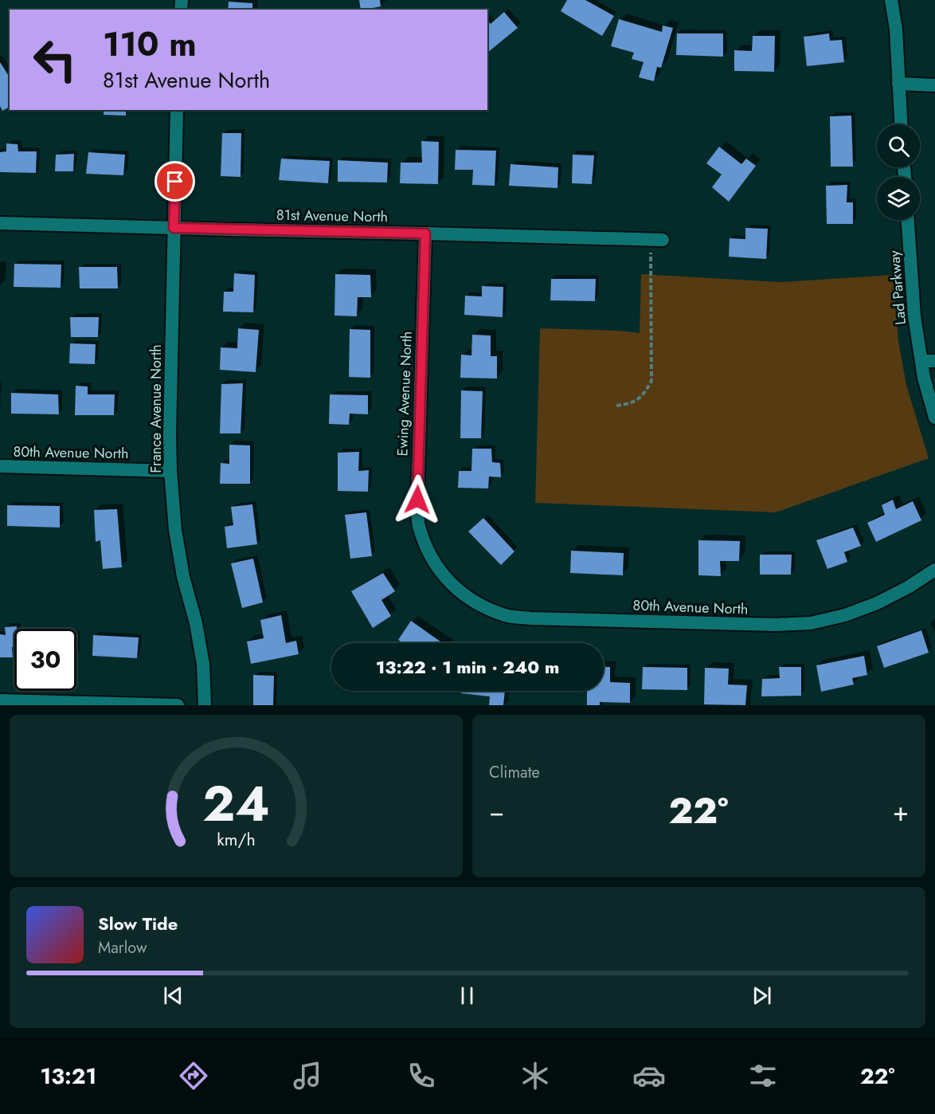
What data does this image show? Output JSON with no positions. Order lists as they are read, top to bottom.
{
  "streets": {
    "street": [
      "81st Avenue North",
      "Lad Parkway",
      "Ewing Avenue North",
      "France Avenue North",
      "80th Avenue North"
    ]
  },
  "crossings": [
    ["81st Avenue North", "Ewing Avenue North"],
    ["81st Avenue North", "France Avenue North"],
    ["Ewing Avenue North", "80th Avenue North"],
    ["France Avenue North", "80th Avenue North"]
  ],
  "page": {
    "turn": ["110 m", "81st Avenue North"],
    "limit": "30",
    "trip": "13:22 · 1 min · 240 m",
    "tile": "Climate",
    "heat": ["−", "22°", "+"],
    "song": ["Slow Tide", "Marlow"],
    "tabs": ["13:21", "22°"],
    "gauge": ["24", "km/h"]
  }
}
